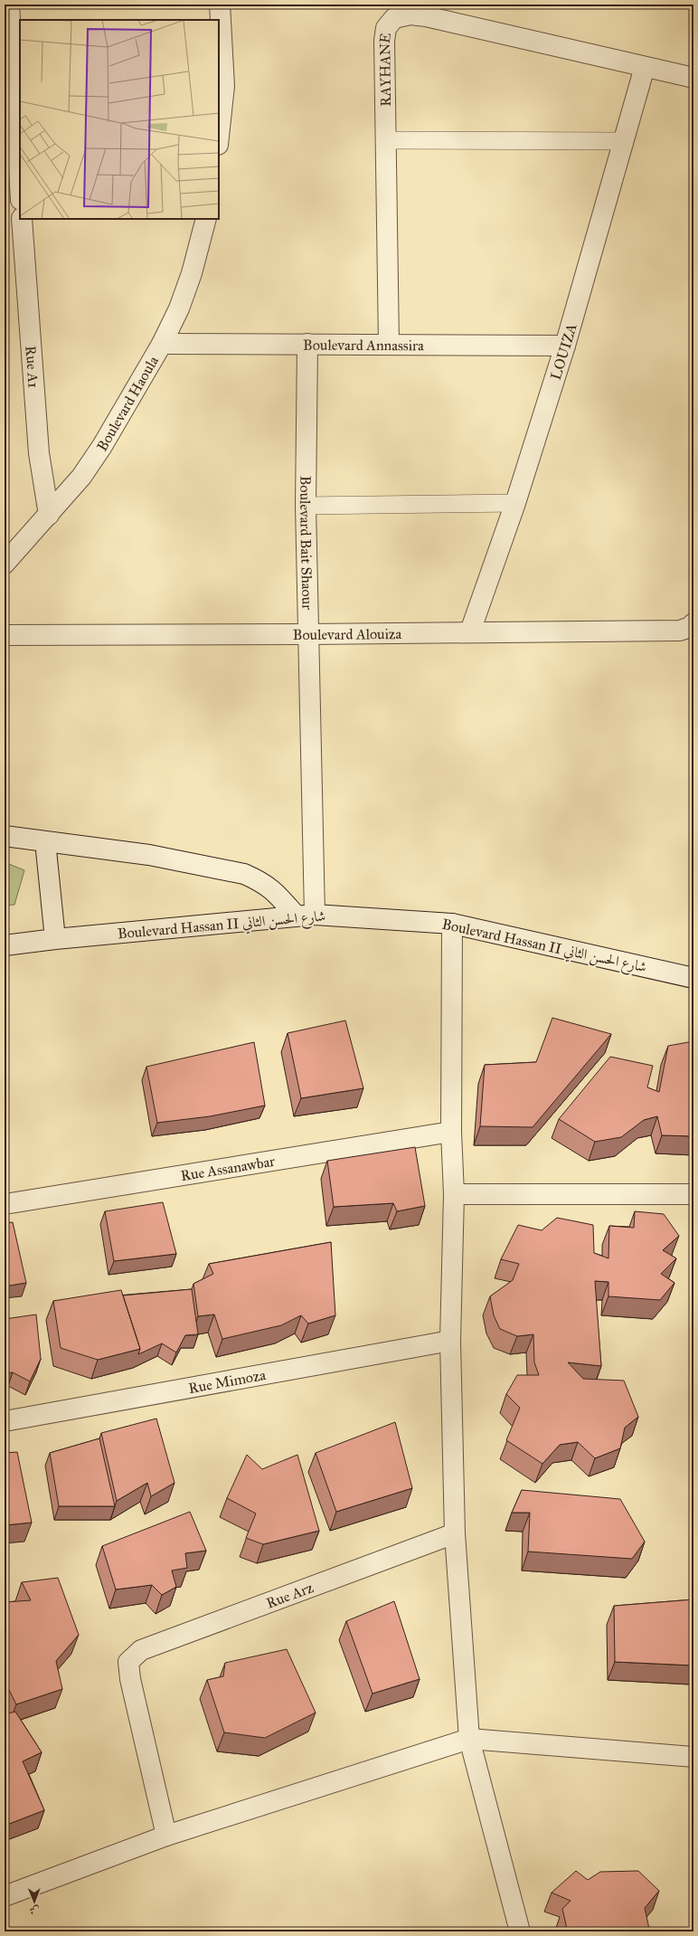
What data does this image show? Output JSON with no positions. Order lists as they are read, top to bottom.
{
  "streets": {
    "street": [
      "RAYHANE",
      "Boulevard Annassira",
      "LOUIZA",
      "Rue A1",
      "Boulevard Haoula",
      "Boulevard Bait Shaour",
      "Boulevard Alouiza",
      "Boulevard Hassan II شارع الحسن الثاني",
      "Rue Assanawbar",
      "Rue Mimoza",
      "Rue Arz"
    ]
  },
  "crossings": [
    ["RAYHANE", "Boulevard Annassira"],
    ["RAYHANE", "LOUIZA"],
    ["Boulevard Annassira", "LOUIZA"],
    ["Boulevard Annassira", "Boulevard Haoula"],
    ["Boulevard Annassira", "Boulevard Bait Shaour"],
    ["LOUIZA", "Boulevard Alouiza"],
    ["Rue A1", "Boulevard Haoula"],
    ["Boulevard Bait Shaour", "Boulevard Alouiza"],
    ["Boulevard Bait Shaour", "Boulevard Hassan II شارع الحسن الثاني"]
  ],
  "north": "bottom"
}
